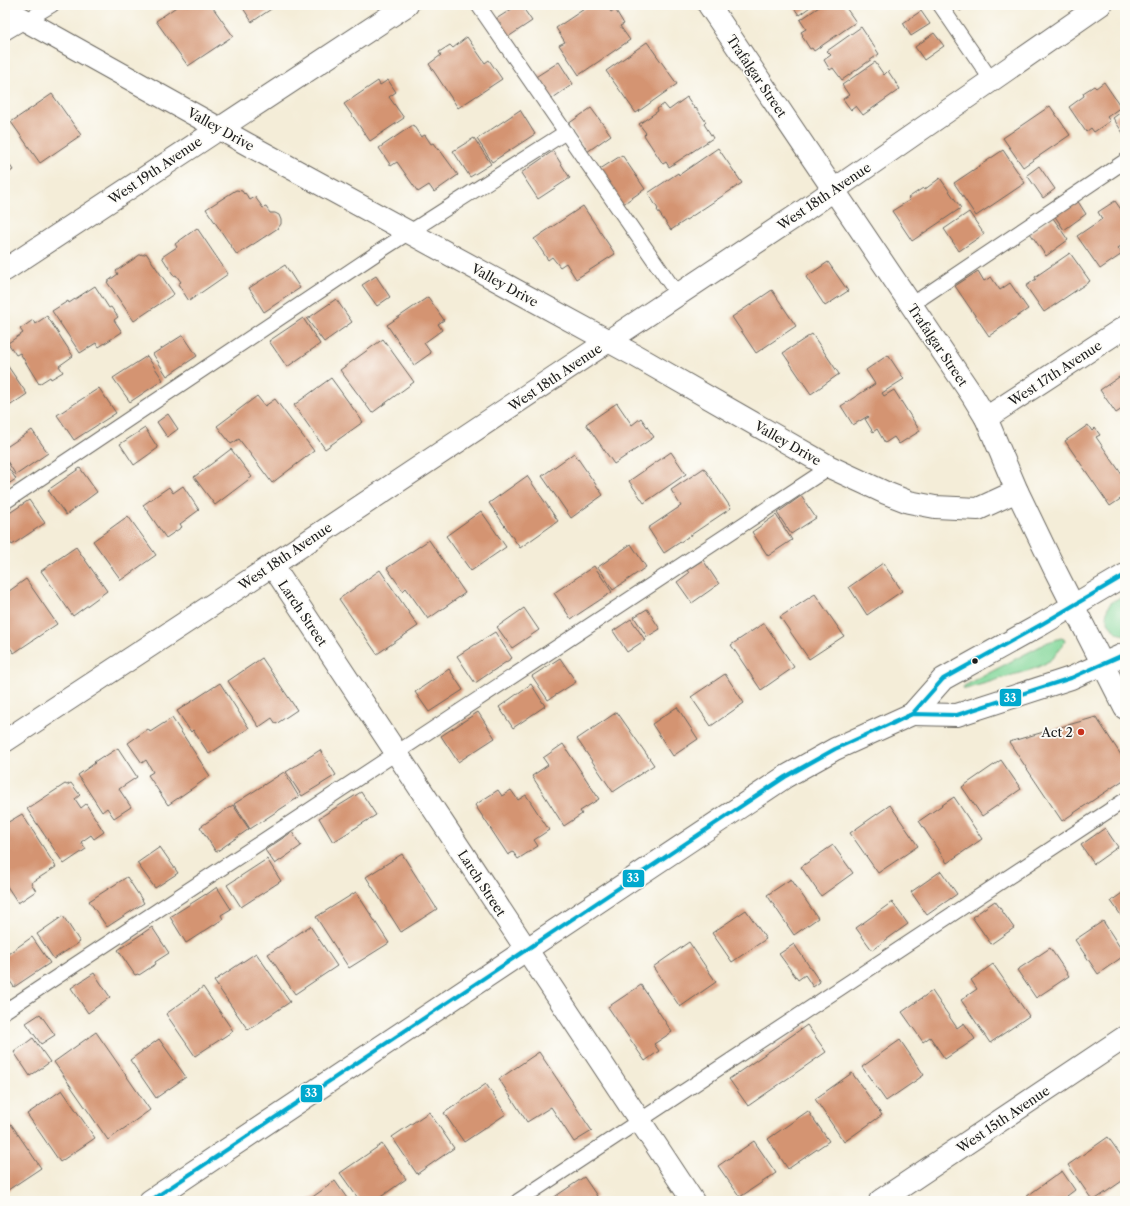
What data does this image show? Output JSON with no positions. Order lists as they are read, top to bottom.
{
  "streets": {
    "street": [
      "Trafalgar Street",
      "Valley Drive",
      "West 19th Avenue",
      "West 18th Avenue",
      "West 17th Avenue",
      "Larch Street",
      "West 15th Avenue"
    ]
  },
  "crossings": [
    ["Trafalgar Street", "Valley Drive"],
    ["Trafalgar Street", "West 18th Avenue"],
    ["Trafalgar Street", "West 17th Avenue"],
    ["Valley Drive", "West 19th Avenue"],
    ["Valley Drive", "West 18th Avenue"],
    ["West 18th Avenue", "Larch Street"]
  ],
  "places": ["Act 2"],
  "lines": ["transit line 33"]
}
